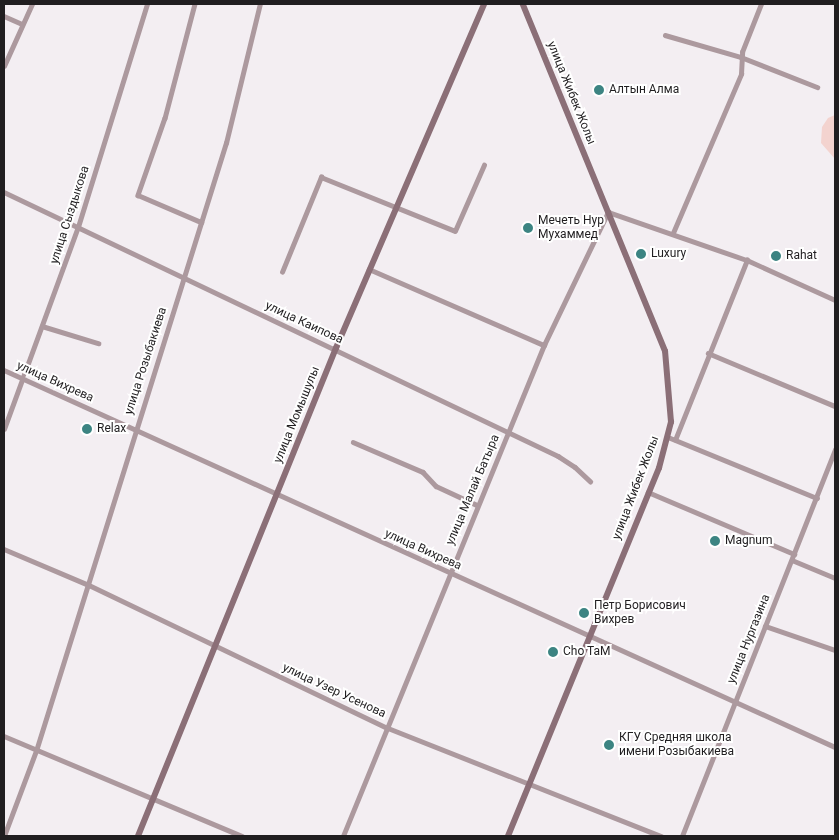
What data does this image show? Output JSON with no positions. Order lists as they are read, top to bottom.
{
  "streets": {
    "street": [
      "улица Жибек Жолы",
      "улица Сыздыкова",
      "улица Каипова",
      "улица Розыбакиева",
      "улица Вихрева",
      "улица Момышулы",
      "улица Малай Батыра",
      "улица Нургазина",
      "улица Узер Усенова"
    ]
  },
  "crossings": [
    ["улица Жибек Жолы", "улица Вихрева"],
    ["улица Жибек Жолы", "улица Малай Батыра"],
    ["улица Жибек Жолы", "улица Узер Усенова"],
    ["улица Сыздыкова", "улица Каипова"],
    ["улица Сыздыкова", "улица Вихрева"],
    ["улица Каипова", "улица Розыбакиева"],
    ["улица Каипова", "улица Момышулы"],
    ["улица Каипова", "улица Малай Батыра"],
    ["улица Розыбакиева", "улица Вихрева"],
    ["улица Розыбакиева", "улица Узер Усенова"],
    ["улица Вихрева", "улица Момышулы"],
    ["улица Вихрева", "улица Малай Батыра"],
    ["улица Вихрева", "улица Нургазина"],
    ["улица Момышулы", "улица Узер Усенова"],
    ["улица Малай Батыра", "улица Узер Усенова"]
  ],
  "places": [
    "Алтын Алма",
    "Мечеть Нур Мухаммед",
    "Luxury",
    "Rahat",
    "Relax",
    "Magnum",
    "Петр Борисович Вихрев",
    "Cho TaM",
    "КГУ Средняя школа имени Розыбакиева"
  ]
}
